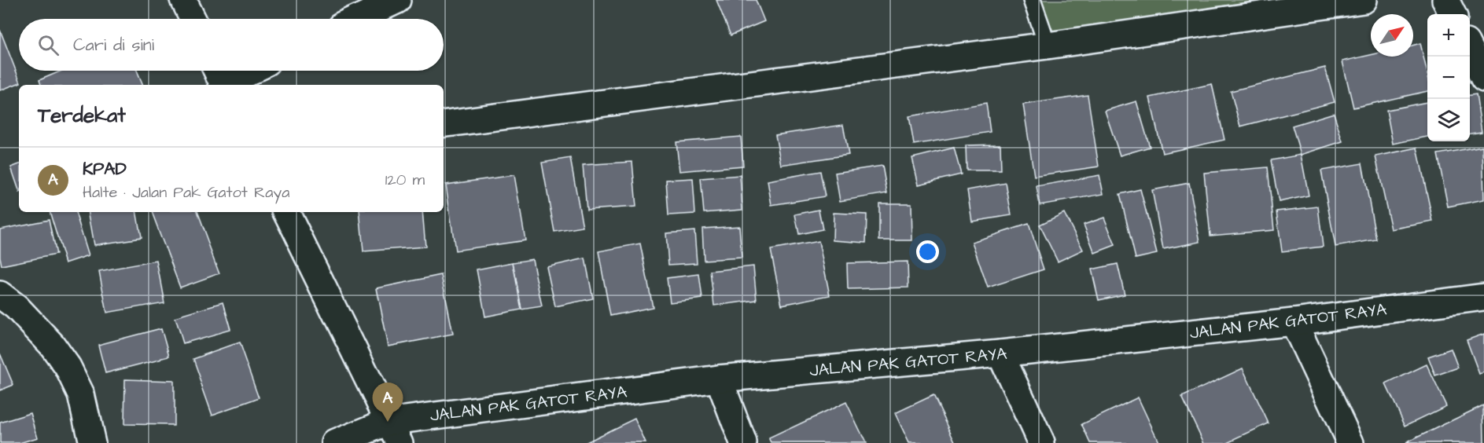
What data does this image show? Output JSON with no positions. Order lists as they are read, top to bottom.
{
  "streets": {
    "street": ["JALAN PAK GATOT RAYA"]
  },
  "north": "top right",
  "page": {
    "map_buttons": ["+", "−"],
    "search": "Cari di sini",
    "heading": "Terdekat",
    "list": [
      {
        "mark": "A",
        "name": "KPAD",
        "note": "Halte · Jalan Pak Gatot Raya",
        "value": "120 m"
      }
    ],
    "pins": "A"
  }
}
